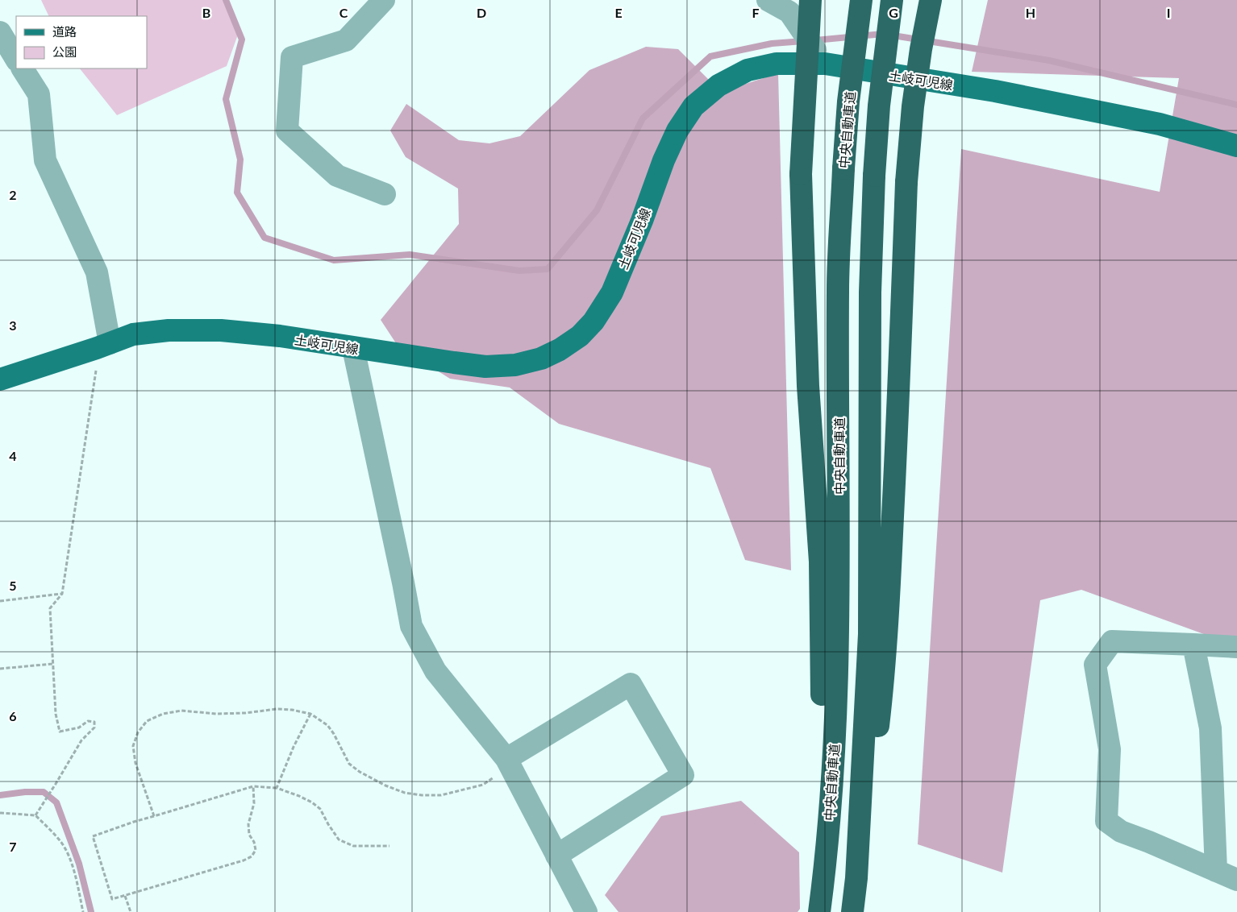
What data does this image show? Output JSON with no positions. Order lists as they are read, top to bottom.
{
  "streets": {
    "highway": ["中央自動車道"],
    "main road": ["土岐可児線"]
  },
  "legend": ["道路", "公園"],
  "grid": {
    "columns": [
      "B",
      "C",
      "D",
      "E",
      "F",
      "G",
      "H",
      "I"
    ],
    "rows": [
      "2",
      "3",
      "4",
      "5",
      "6",
      "7"
    ]
  }
}
